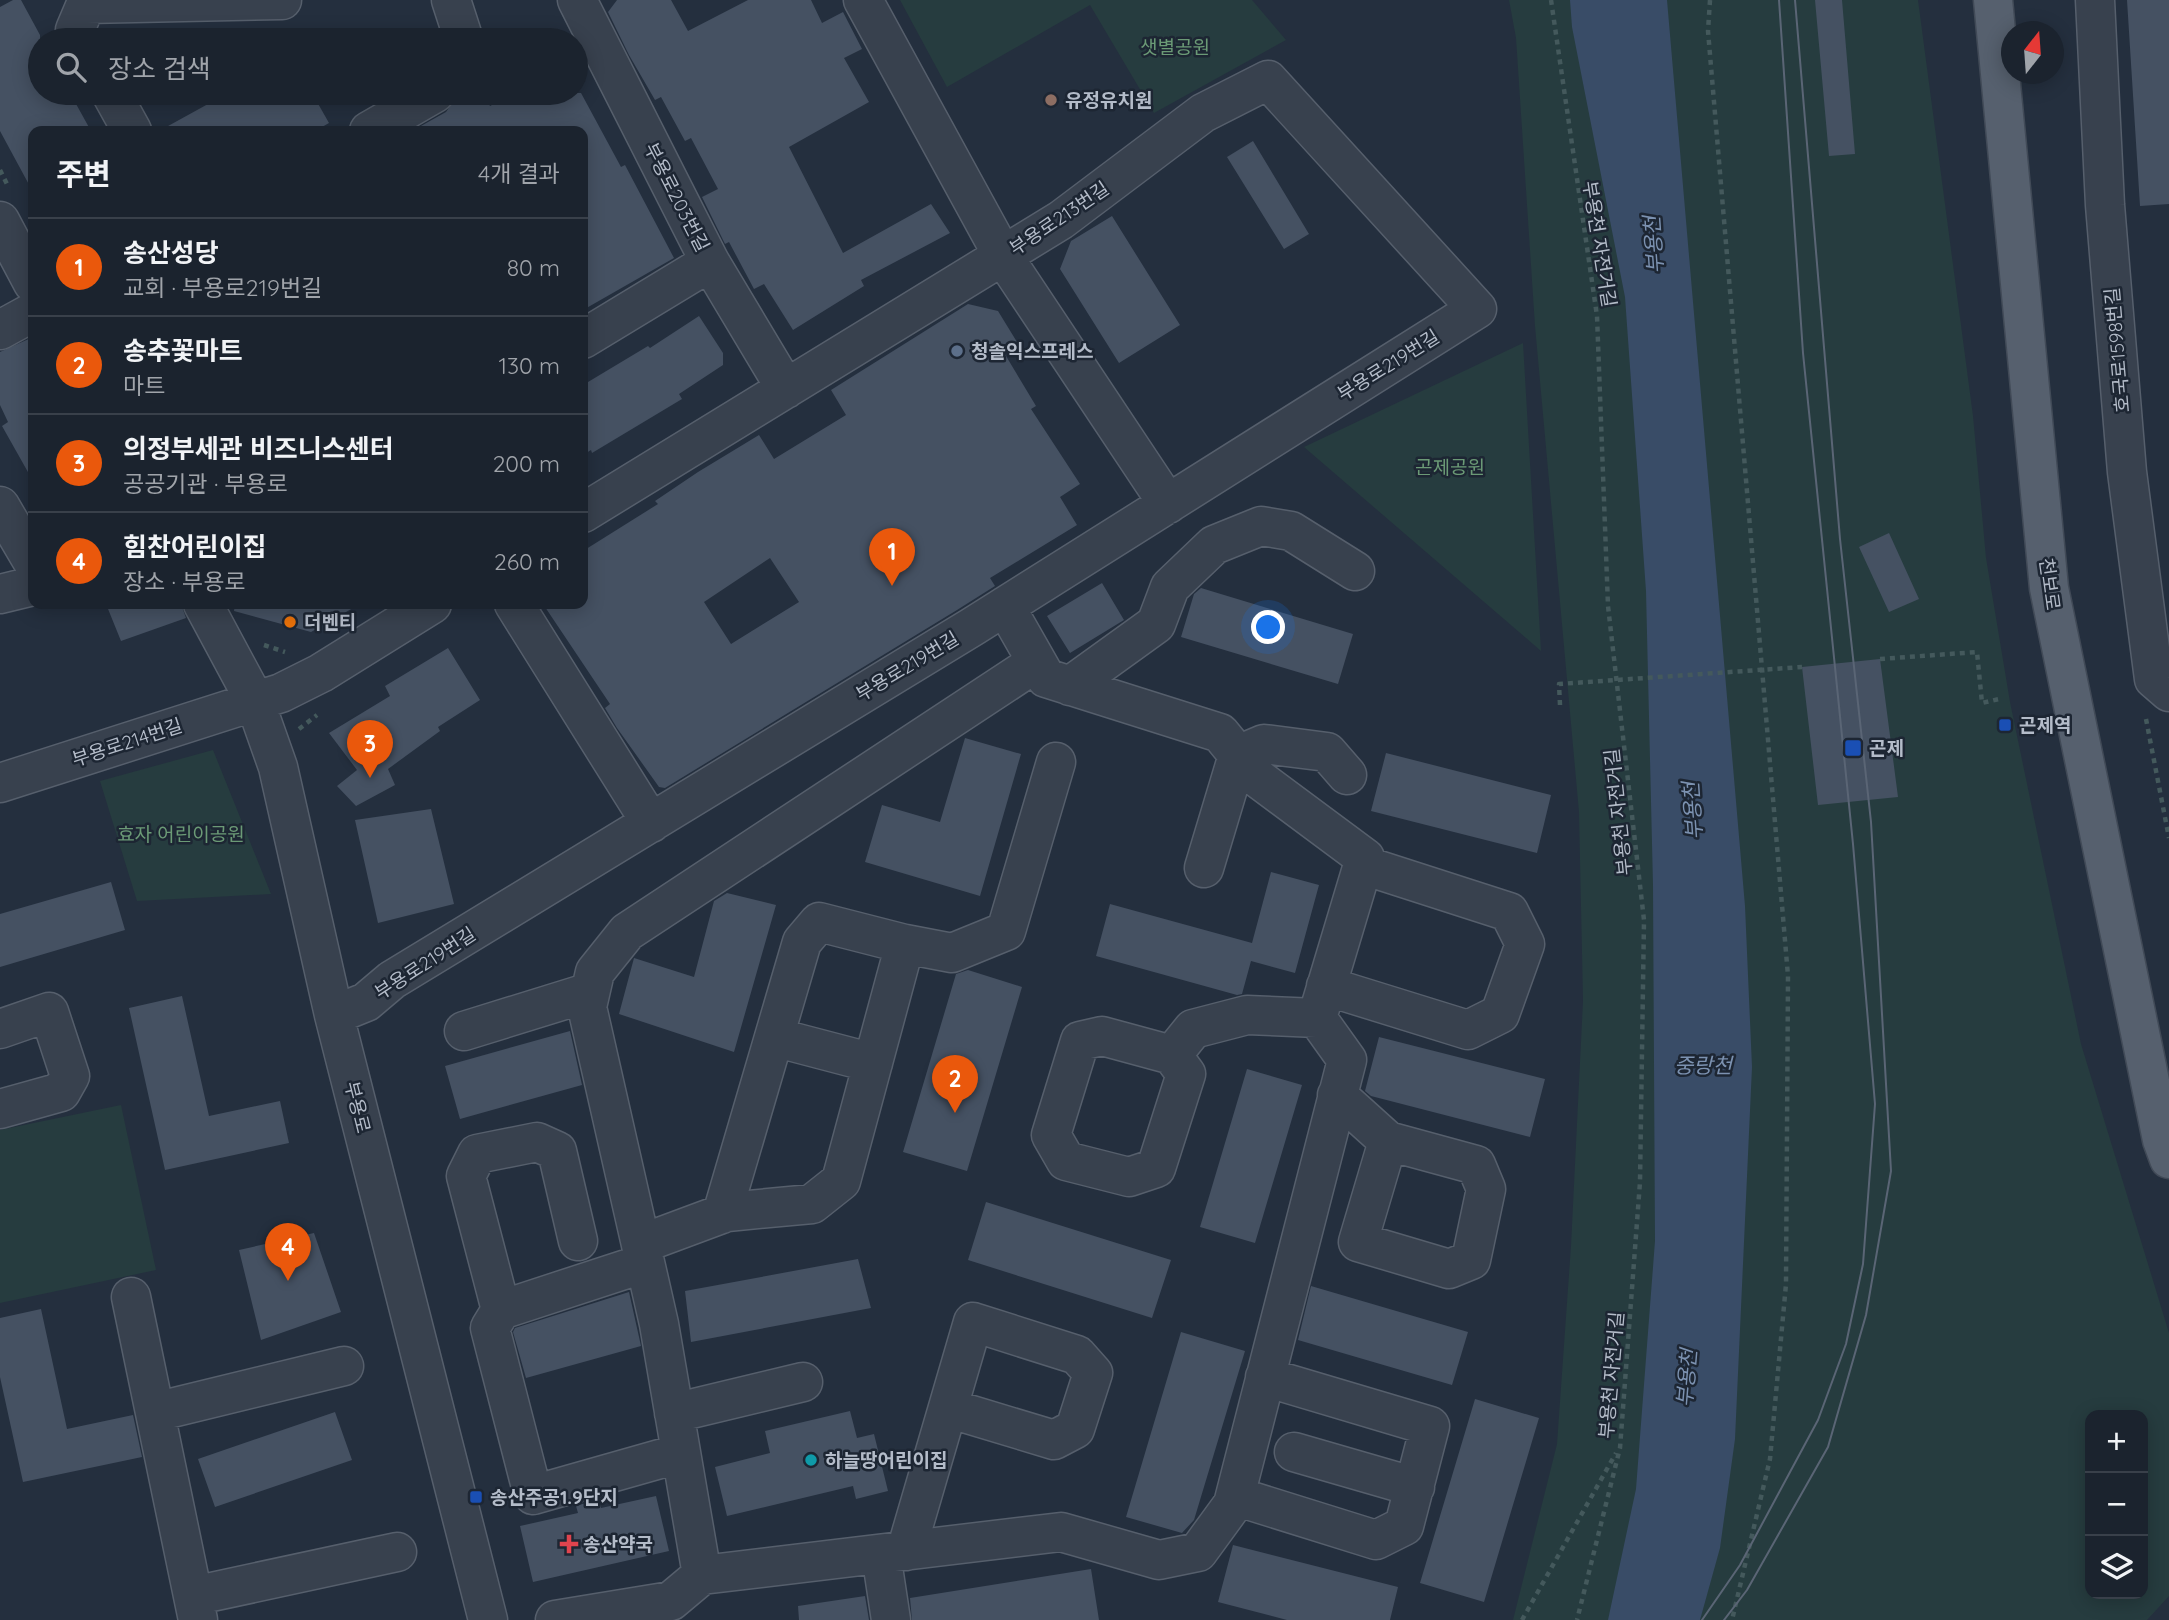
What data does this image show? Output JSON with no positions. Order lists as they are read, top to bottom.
{
  "streets": {
    "main road": ["천보로"],
    "street": [
      "부용로203번길",
      "부용로213번길",
      "호국로1598번길",
      "부용로219번길",
      "부용로214번길",
      "부용로"
    ],
    "path": ["부용천 자전거길"]
  },
  "crossings": [
    ["부용로213번길", "부용로219번길"],
    ["부용로219번길", "부용로"],
    ["부용로214번길", "부용로"]
  ],
  "water": ["부용천", "중랑천"],
  "parks": ["샛별공원", "곤제공원", "효자 어린이공원"],
  "places": {
    "other": [
      "유정유치원",
      "청솔익스프레스",
      "더벤티",
      "하늘땅어린이집"
    ],
    "transit": ["곤제역", "곤제", "송산주공1.9단지"],
    "health": ["송산약국"]
  },
  "north": "top",
  "page": {
    "search": "장소 검색",
    "heading": ["주변", "4개 결과"],
    "list": [
      {
        "mark": "1",
        "name": "송산성당",
        "note": "교회 · 부용로219번길",
        "value": "80 m"
      },
      {
        "mark": "2",
        "name": "송추꽃마트",
        "note": "마트",
        "value": "130 m"
      },
      {
        "mark": "3",
        "name": "의정부세관 비즈니스센터",
        "note": "공공기관 · 부용로",
        "value": "200 m"
      },
      {
        "mark": "4",
        "name": "힘찬어린이집",
        "note": "장소 · 부용로",
        "value": "260 m"
      }
    ],
    "pins": [
      "1",
      "3",
      "2",
      "4"
    ],
    "map_buttons": ["+", "−"]
  }
}
